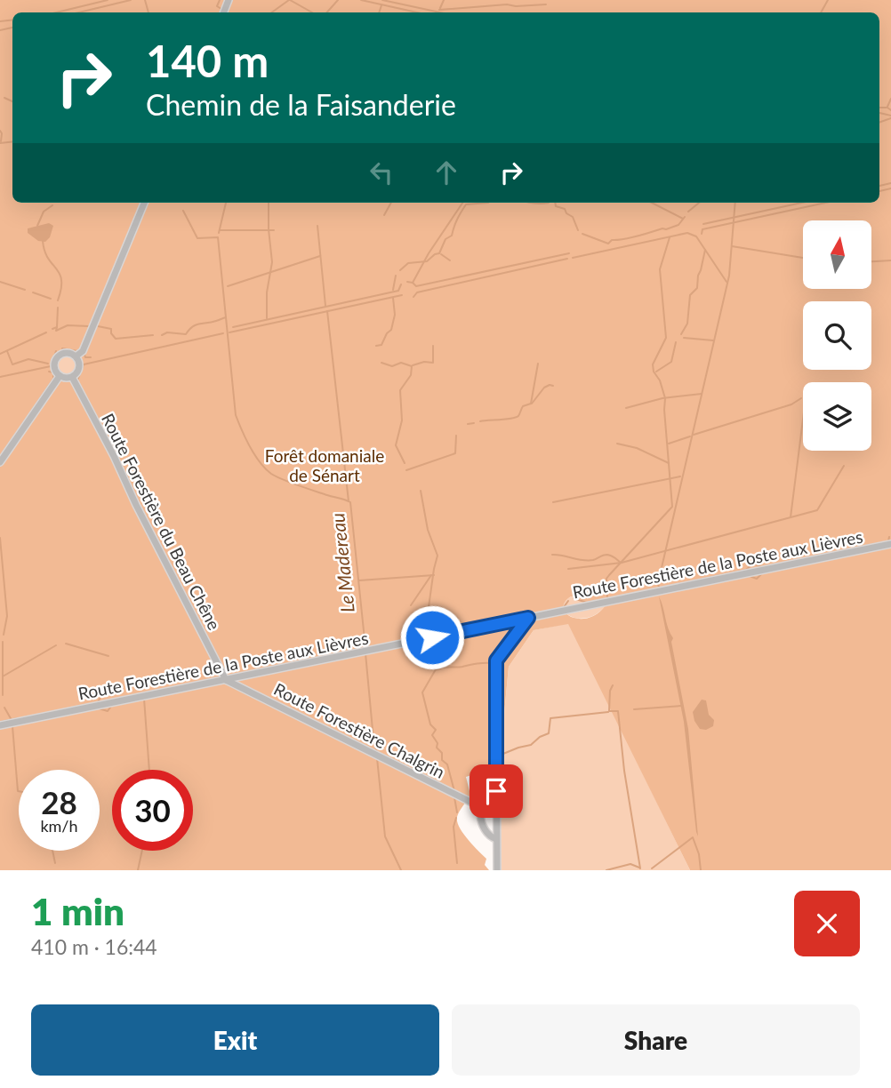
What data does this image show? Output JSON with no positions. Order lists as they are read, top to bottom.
{
  "streets": {
    "street": ["Route Forestière du Beau Chêne", "Route Forestière de la Poste aux Lièvres", "Route Forestière Chalgrin"]
  },
  "crossings": [
    ["Route Forestière du Beau Chêne", "Route Forestière de la Poste aux Lièvres"],
    ["Route Forestière du Beau Chêne", "Route Forestière Chalgrin"],
    ["Route Forestière de la Poste aux Lièvres", "Route Forestière Chalgrin"]
  ],
  "water": ["Le Madereau"],
  "parks": ["Forêt domaniale de Sénart"],
  "north": "top",
  "page": {
    "turn": ["140 m", "Chemin de la Faisanderie"],
    "speed": "28 km/h",
    "limit": "30",
    "heading": ["1 min", "410 m · 16:44"],
    "buttons": ["Exit", "Share"]
  }
}
